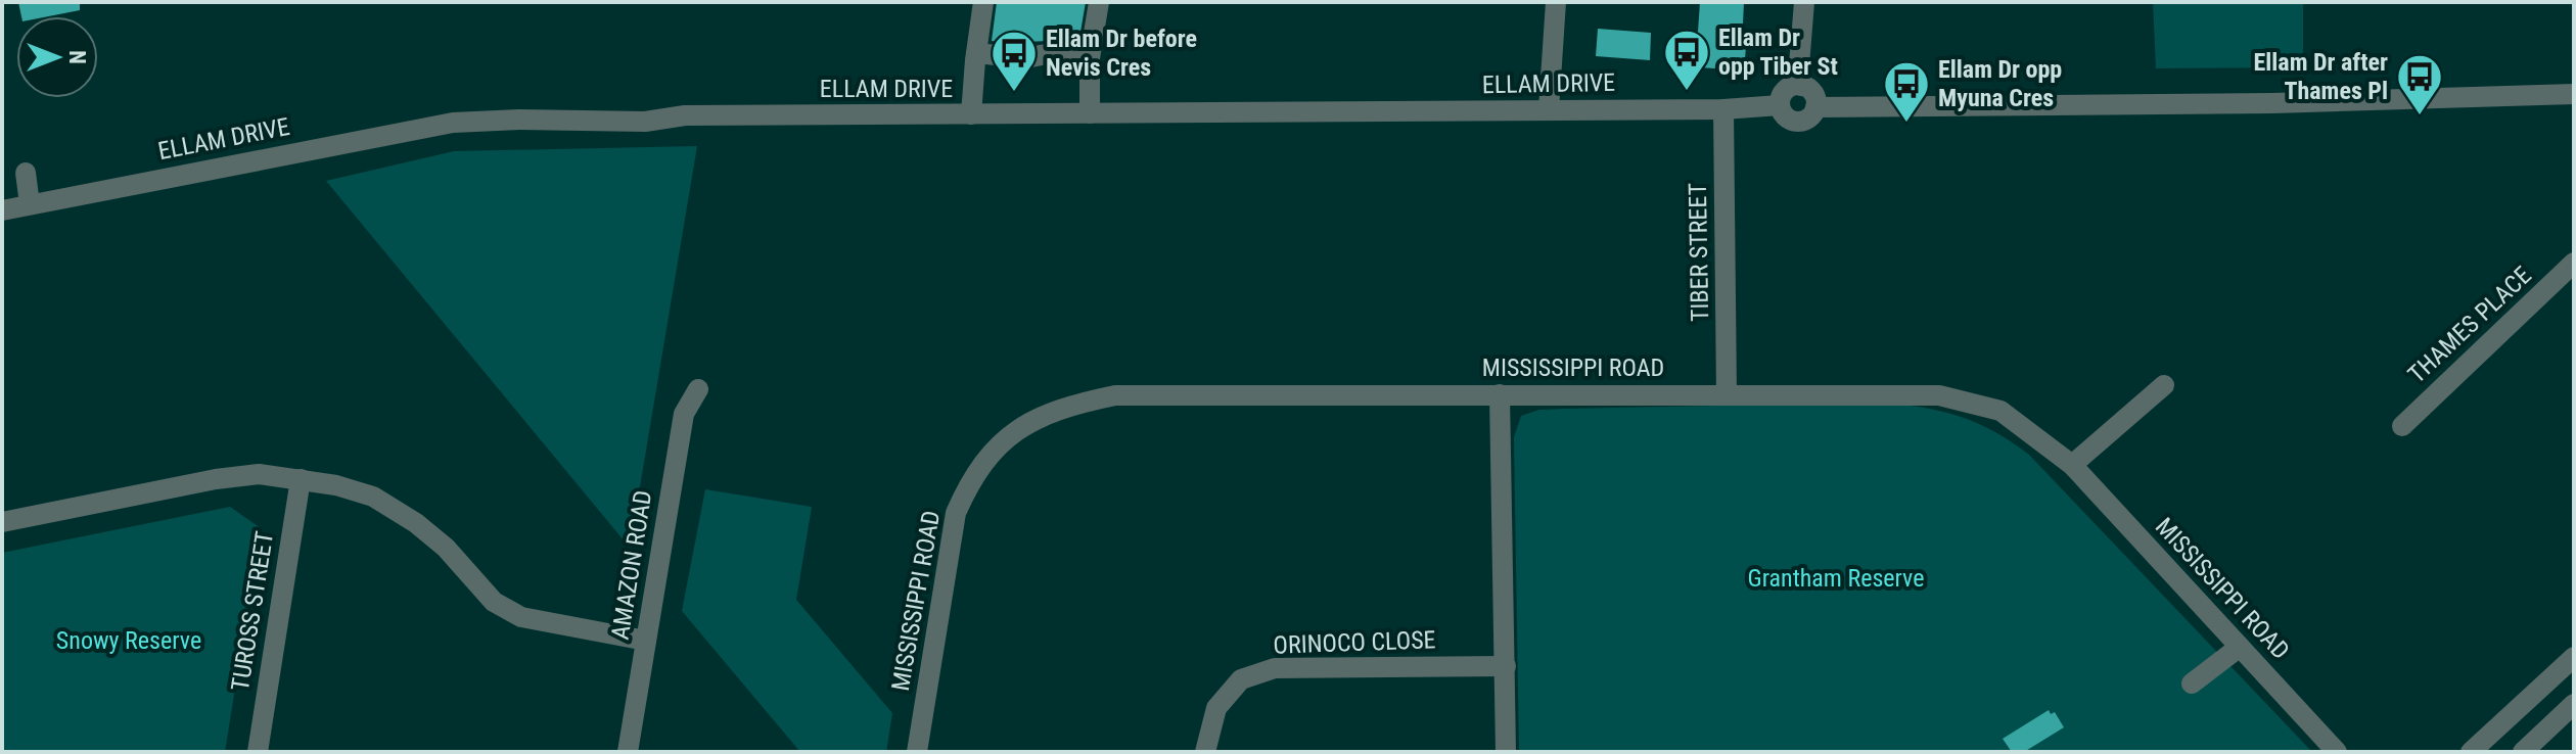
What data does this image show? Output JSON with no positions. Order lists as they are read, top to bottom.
{
  "streets": {
    "street": [
      "ELLAM DRIVE",
      "TIBER STREET",
      "THAMES PLACE",
      "MISSISSIPPI ROAD",
      "AMAZON ROAD",
      "TUROSS STREET",
      "ORINOCO CLOSE"
    ]
  },
  "crossings": [
    ["ELLAM DRIVE", "TIBER STREET"],
    ["TIBER STREET", "MISSISSIPPI ROAD"]
  ],
  "parks": ["Grantham Reserve", "Snowy Reserve"],
  "places": {
    "bus stop": [
      "Ellam Dr opp Tiber St",
      "Ellam Dr before Nevis Cres",
      "Ellam Dr after Thames Pl",
      "Ellam Dr opp Myuna Cres"
    ]
  },
  "north": "right"
}
